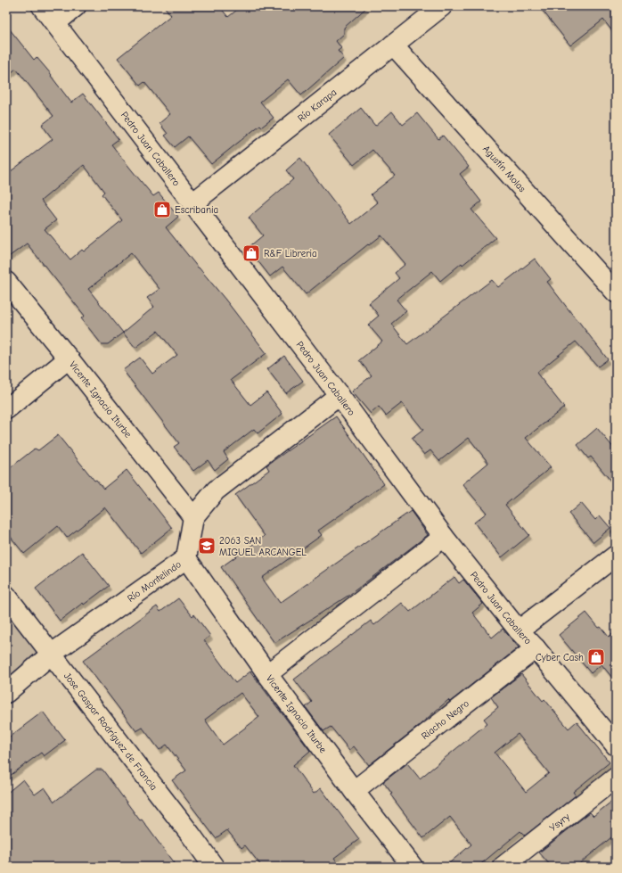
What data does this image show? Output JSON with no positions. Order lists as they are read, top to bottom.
{
  "streets": {
    "street": [
      "Río Karapa",
      "Pedro Juan Caballero",
      "Agustín Molas",
      "Vicente Ignacio Iturbe",
      "Río Montelindo",
      "Riacho Negro",
      "Jose Gaspar Rodríguez de Francia",
      "Ysyry"
    ]
  },
  "crossings": [
    ["Río Karapa", "Pedro Juan Caballero"],
    ["Río Karapa", "Agustín Molas"],
    ["Pedro Juan Caballero", "Río Montelindo"],
    ["Pedro Juan Caballero", "Riacho Negro"],
    ["Vicente Ignacio Iturbe", "Río Montelindo"],
    ["Vicente Ignacio Iturbe", "Riacho Negro"],
    ["Río Montelindo", "Jose Gaspar Rodríguez de Francia"]
  ],
  "places": {
    "shop": ["Escribania", "R&F Libreria", "Cyber Cash"],
    "school or university": ["2063 SAN MIGUEL ARCANGEL"]
  }
}
